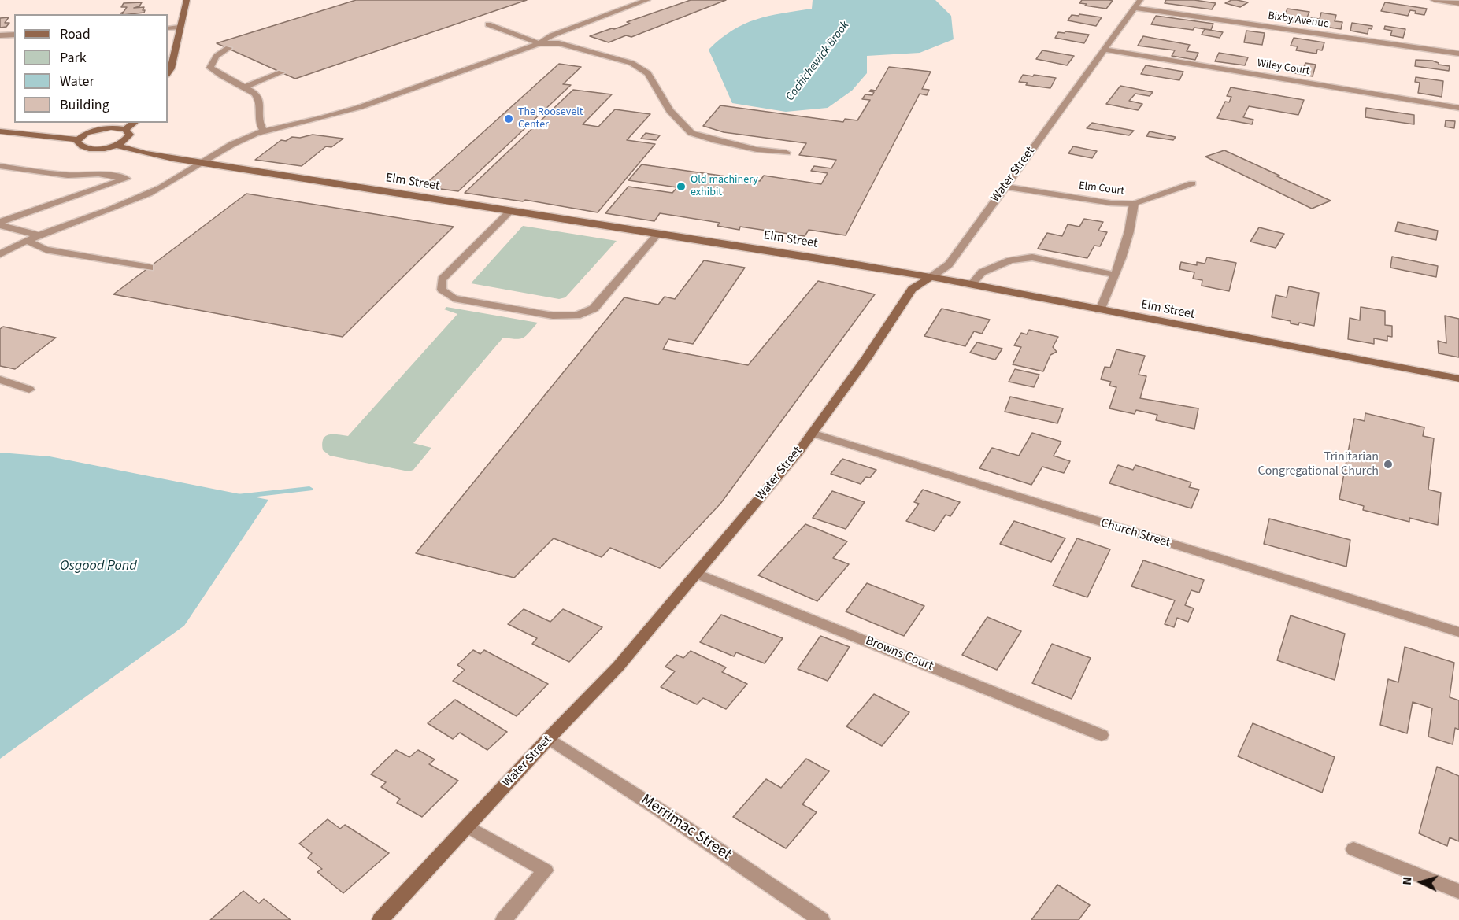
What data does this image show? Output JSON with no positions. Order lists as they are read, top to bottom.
{
  "streets": {
    "street": [
      "Bixby Avenue",
      "Wiley Court",
      "Water Street",
      "Elm Street",
      "Elm Court",
      "Church Street",
      "Browns Court",
      "Merrimac Street"
    ]
  },
  "crossings": [
    ["Bixby Avenue", "Water Street"],
    ["Wiley Court", "Water Street"],
    ["Water Street", "Elm Street"],
    ["Water Street", "Elm Court"],
    ["Water Street", "Church Street"],
    ["Water Street", "Browns Court"],
    ["Water Street", "Merrimac Street"]
  ],
  "water": ["Cochichewick Brook", "Osgood Pond"],
  "places": ["The Roosevelt Center", "Old machinery exhibit", "Trinitarian Congregational Church"],
  "legend": [
    "Road",
    "Park",
    "Water",
    "Building"
  ],
  "north": "left"
}
